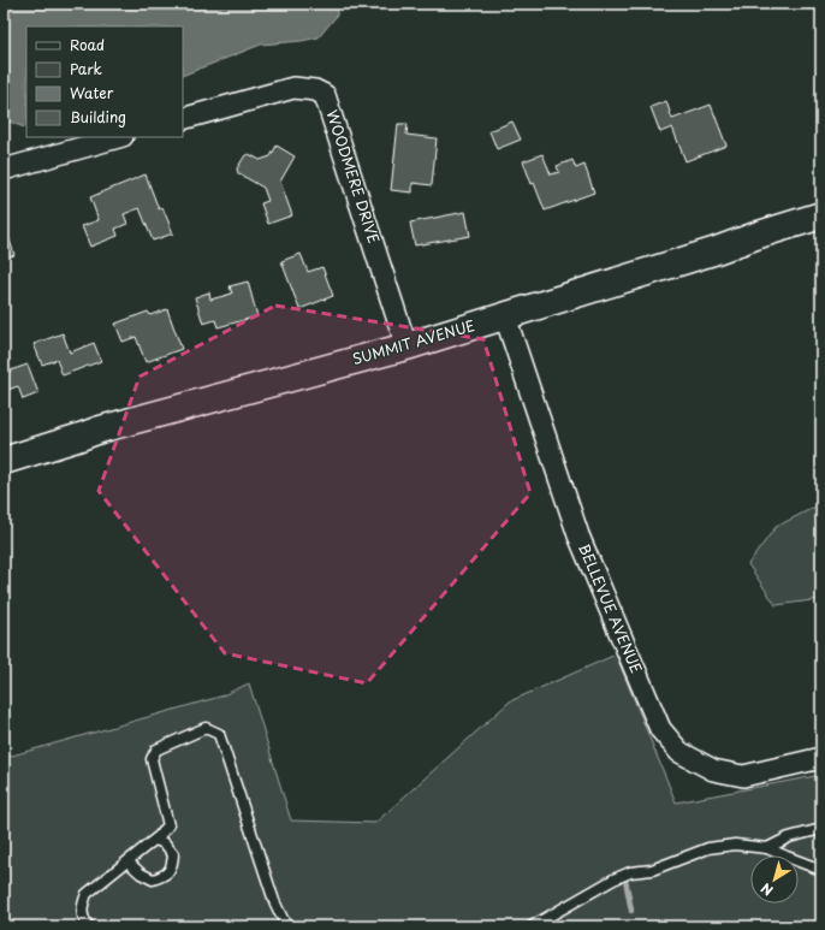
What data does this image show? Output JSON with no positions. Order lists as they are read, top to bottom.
{
  "streets": {
    "street": ["WOODMERE DRIVE", "SUMMIT AVENUE", "BELLEVUE AVENUE"]
  },
  "crossings": [
    ["WOODMERE DRIVE", "SUMMIT AVENUE"],
    ["SUMMIT AVENUE", "BELLEVUE AVENUE"]
  ],
  "legend": [
    "Road",
    "Park",
    "Water",
    "Building"
  ],
  "north": "bottom left"
}
